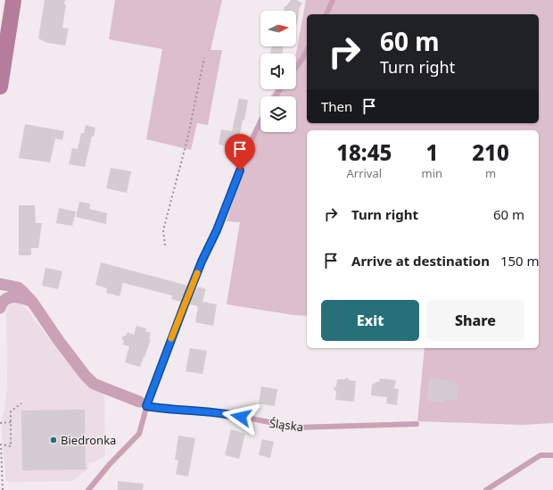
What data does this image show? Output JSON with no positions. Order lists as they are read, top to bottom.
{
  "streets": {
    "street": ["Śląska"]
  },
  "places": ["Biedronka"],
  "north": "right",
  "page": {
    "turn": ["60 m", "Turn right"],
    "then": "Then",
    "eta": [
      "18:45",
      "Arrival",
      "1",
      "min",
      "210",
      "m"
    ],
    "list": [
      {
        "name": "Turn right",
        "value": "60 m"
      },
      {
        "name": "Arrive at destination",
        "value": "150 m"
      }
    ],
    "buttons": ["Exit", "Share"]
  }
}
